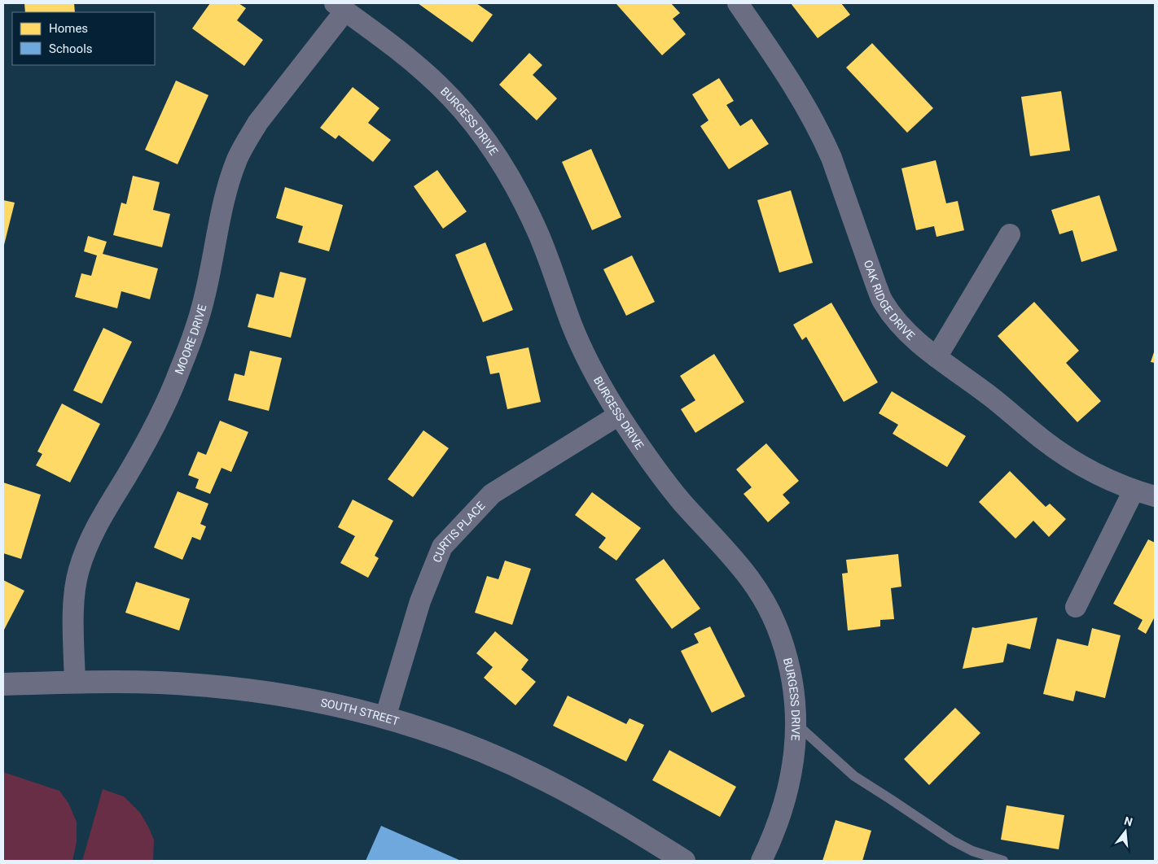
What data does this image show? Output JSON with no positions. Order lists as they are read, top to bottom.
{
  "streets": {
    "street": [
      "BURGESS DRIVE",
      "OAK RIDGE DRIVE",
      "MOORE DRIVE",
      "CURTIS PLACE",
      "SOUTH STREET"
    ]
  },
  "crossings": [
    ["BURGESS DRIVE", "MOORE DRIVE"],
    ["BURGESS DRIVE", "CURTIS PLACE"],
    ["MOORE DRIVE", "SOUTH STREET"],
    ["CURTIS PLACE", "SOUTH STREET"]
  ],
  "legend": ["Homes", "Schools"],
  "north": "top"
}
